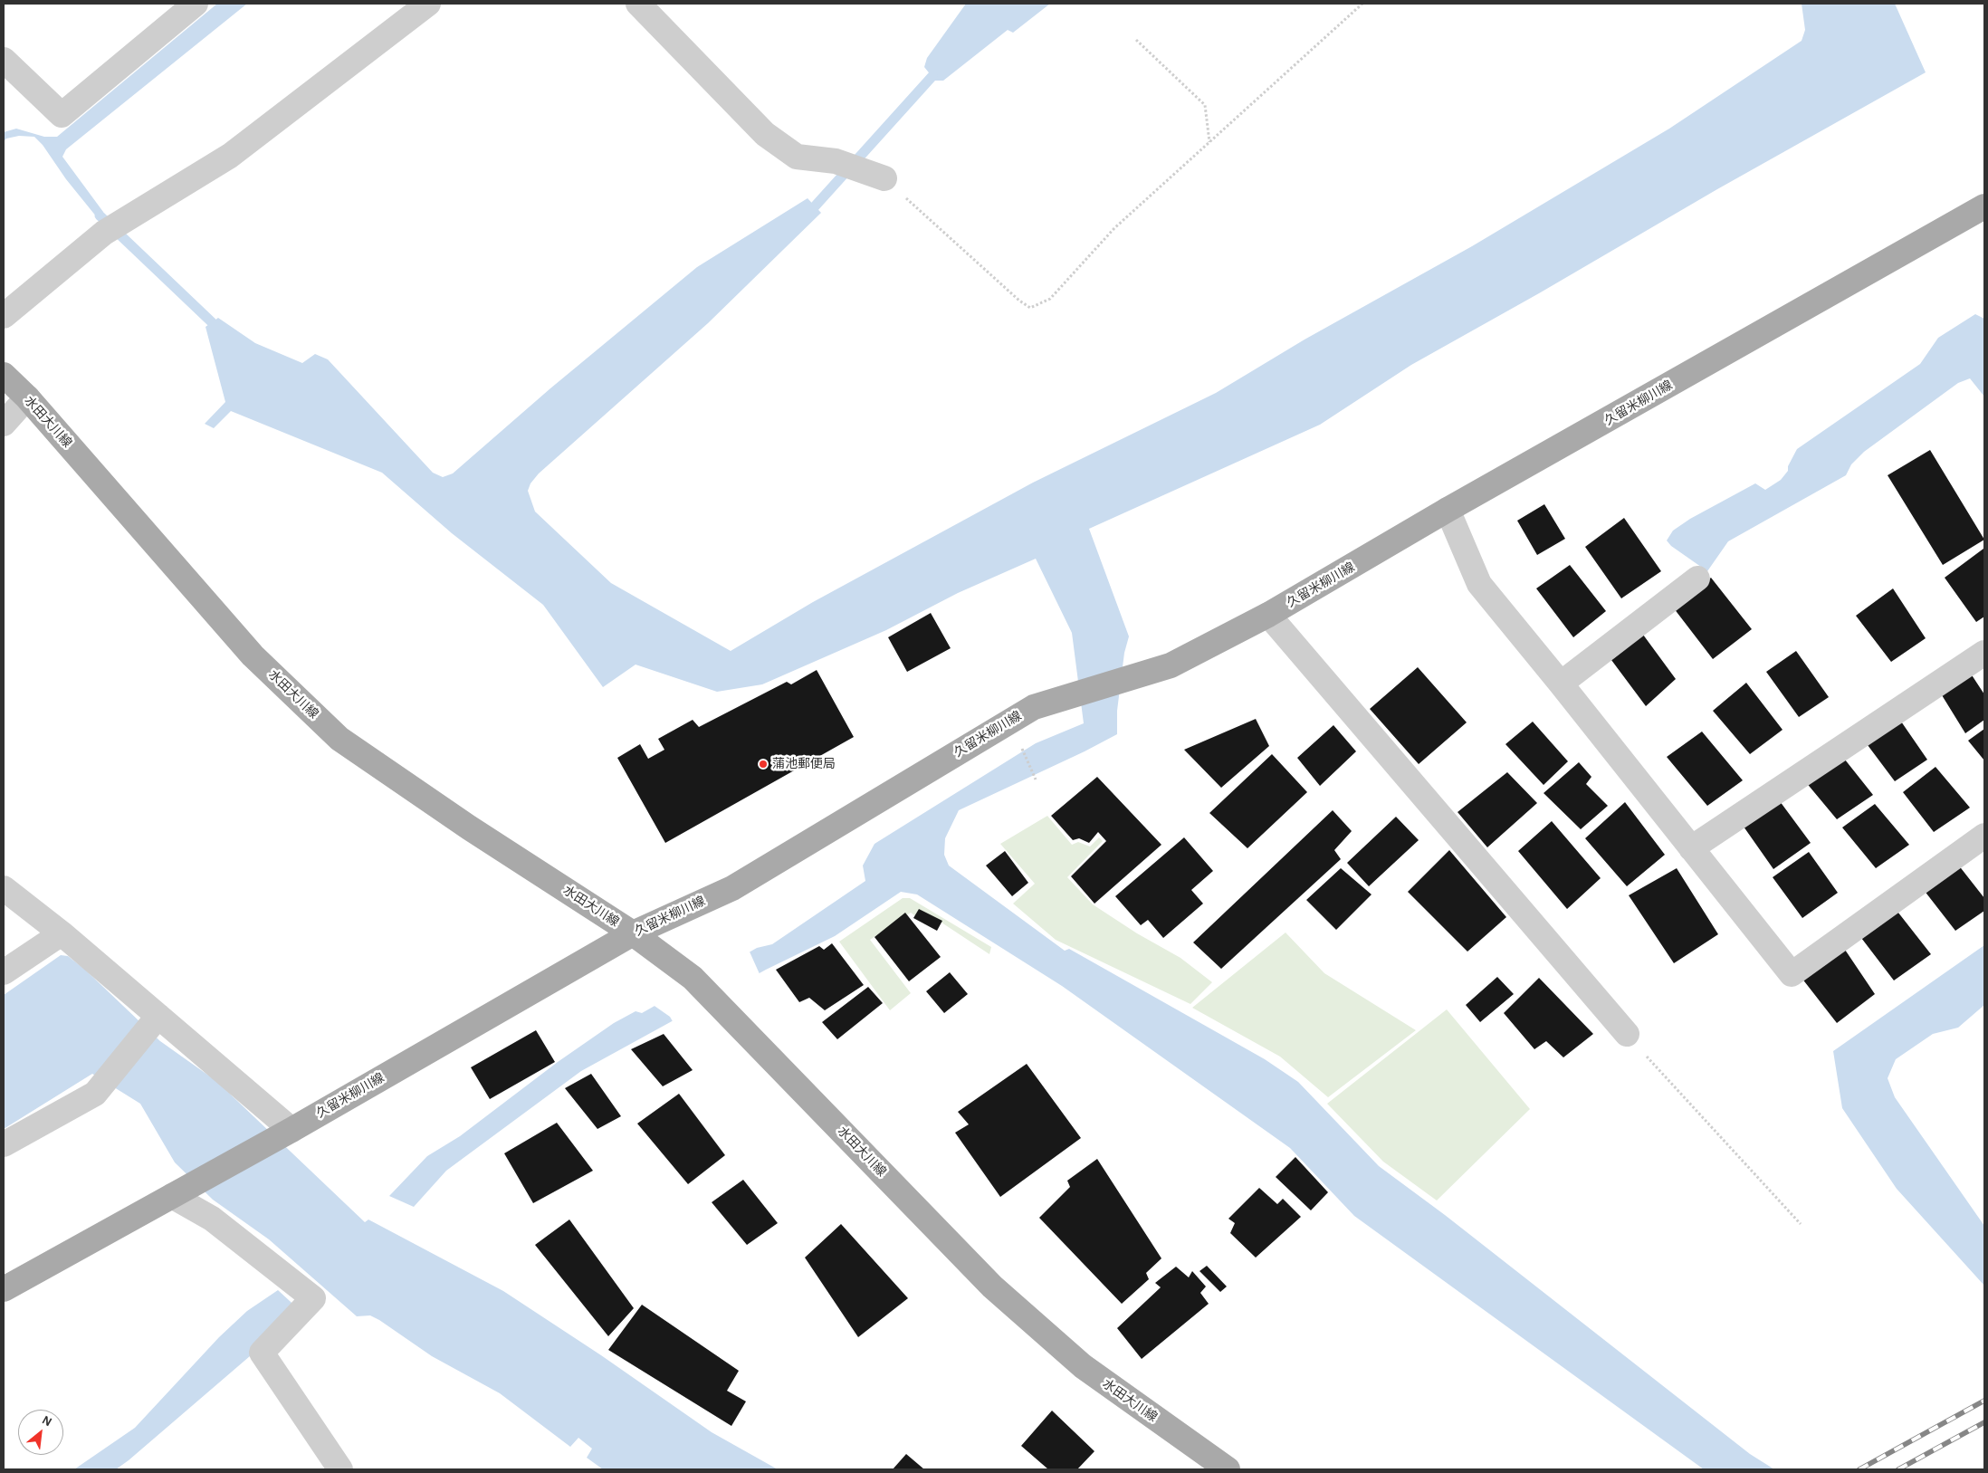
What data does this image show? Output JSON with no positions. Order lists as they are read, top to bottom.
{
  "streets": {
    "main road": ["久留米柳川線", "水田大川線"]
  },
  "crossings": [
    ["久留米柳川線", "水田大川線"]
  ],
  "places": ["蒲池郵便局"],
  "north": "top right"
}
